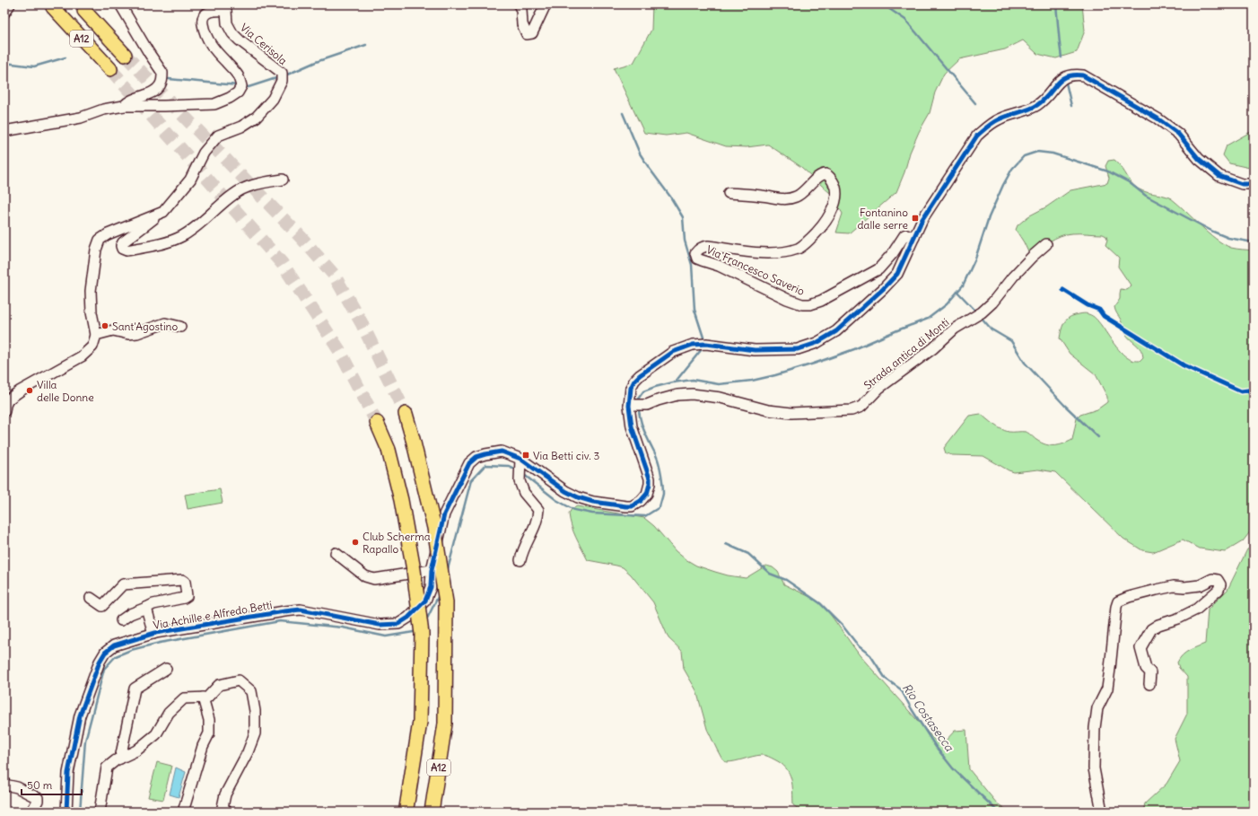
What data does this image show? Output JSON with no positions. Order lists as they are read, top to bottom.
{
  "streets": {
    "highway": ["A12"],
    "street": [
      "Via Cerisola",
      "Via Francesco Saverio",
      "Strada antica di Monti",
      "Via Achille e Alfredo Betti"
    ]
  },
  "water": ["Rio Costasecca"],
  "places": {
    "transit": ["Fontanino dalle serre", "Via Betti civ. 3"],
    "other": ["Sant'Agostino", "Villa delle Donne", "Club Scherma Rapallo"]
  },
  "scale_bar": "50 m"
}
